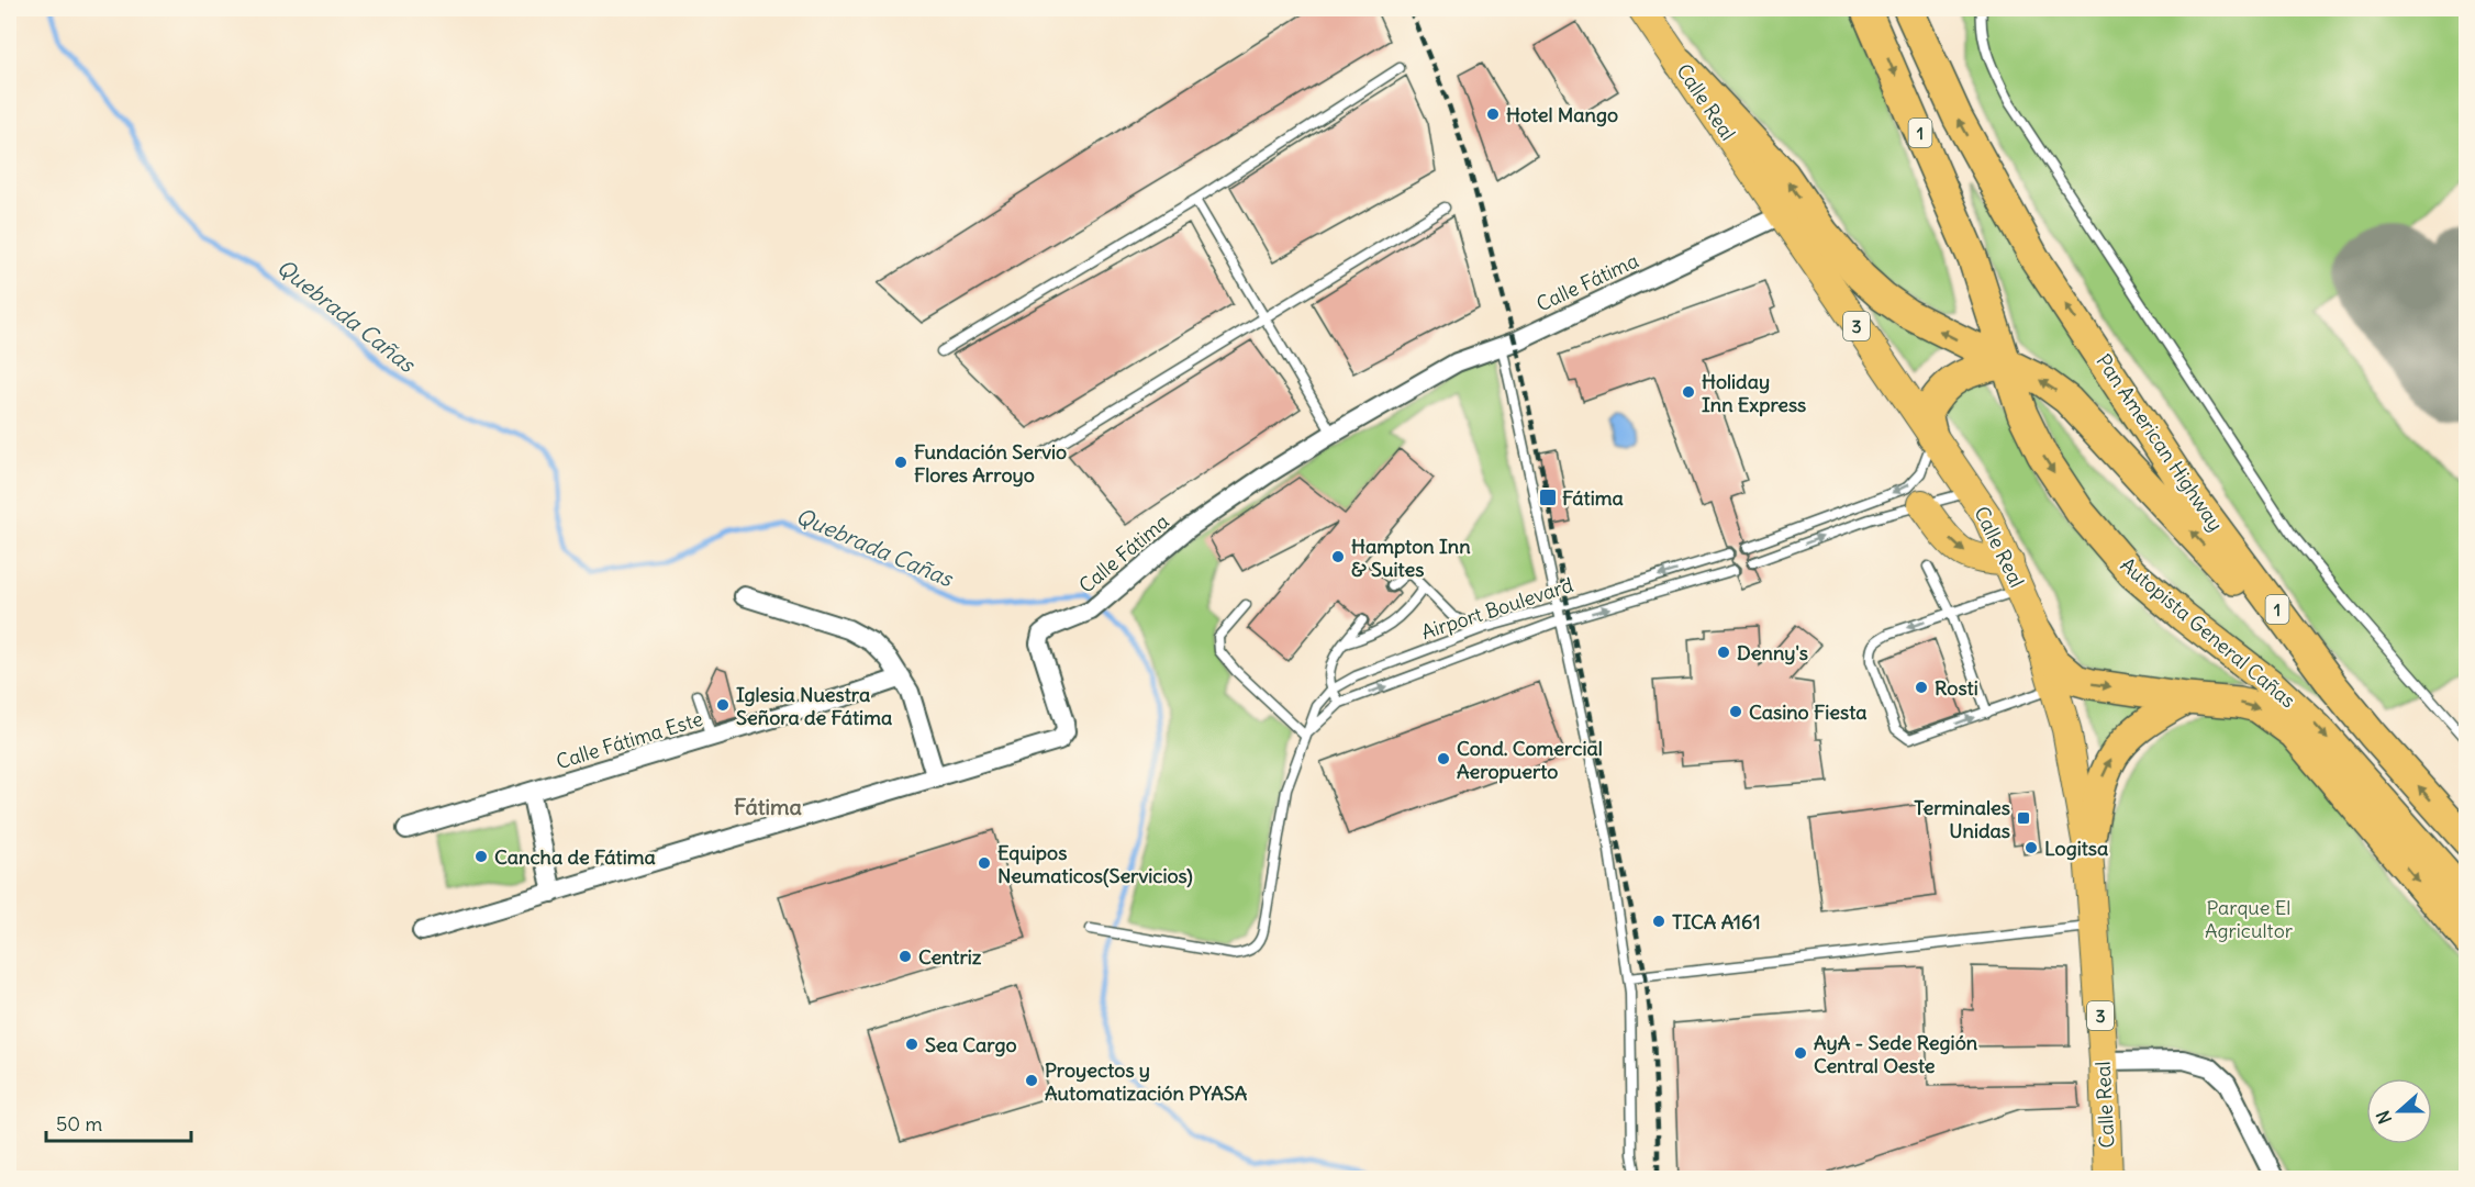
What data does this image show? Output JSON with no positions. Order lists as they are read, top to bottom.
{
  "streets": {
    "highway": ["1", "Pan American Highway", "Autopista General Cañas"],
    "main road": ["Calle Real", "3"],
    "street": ["Calle Fátima", "Calle Fátima Este"],
    "lane": ["Airport Boulevard"]
  },
  "crossings": [
    ["Calle Real", "Calle Fátima"]
  ],
  "districts": ["Fátima"],
  "water": ["Quebrada Cañas"],
  "parks": ["Parque El Agricultor"],
  "places": {
    "other": [
      "Hotel Mango",
      "Holiday Inn Express",
      "Fundación Servio Flores Arroyo",
      "Hampton Inn & Suites",
      "Denny's",
      "Rosti",
      "Iglesia Nuestra Señora de Fátima",
      "Casino Fiesta",
      "Cond. Comercial Aeropuerto",
      "Logitsa",
      "Cancha de Fátima",
      "Equipos Neumaticos(Servicios)",
      "TICA A161",
      "Centriz",
      "Sea Cargo",
      "AyA - Sede Región Central Oeste",
      "Proyectos y Automatización PYASA"
    ],
    "transit": ["Fátima", "Terminales Unidas"]
  },
  "scale_bar": "50 m",
  "north": "left"
}
